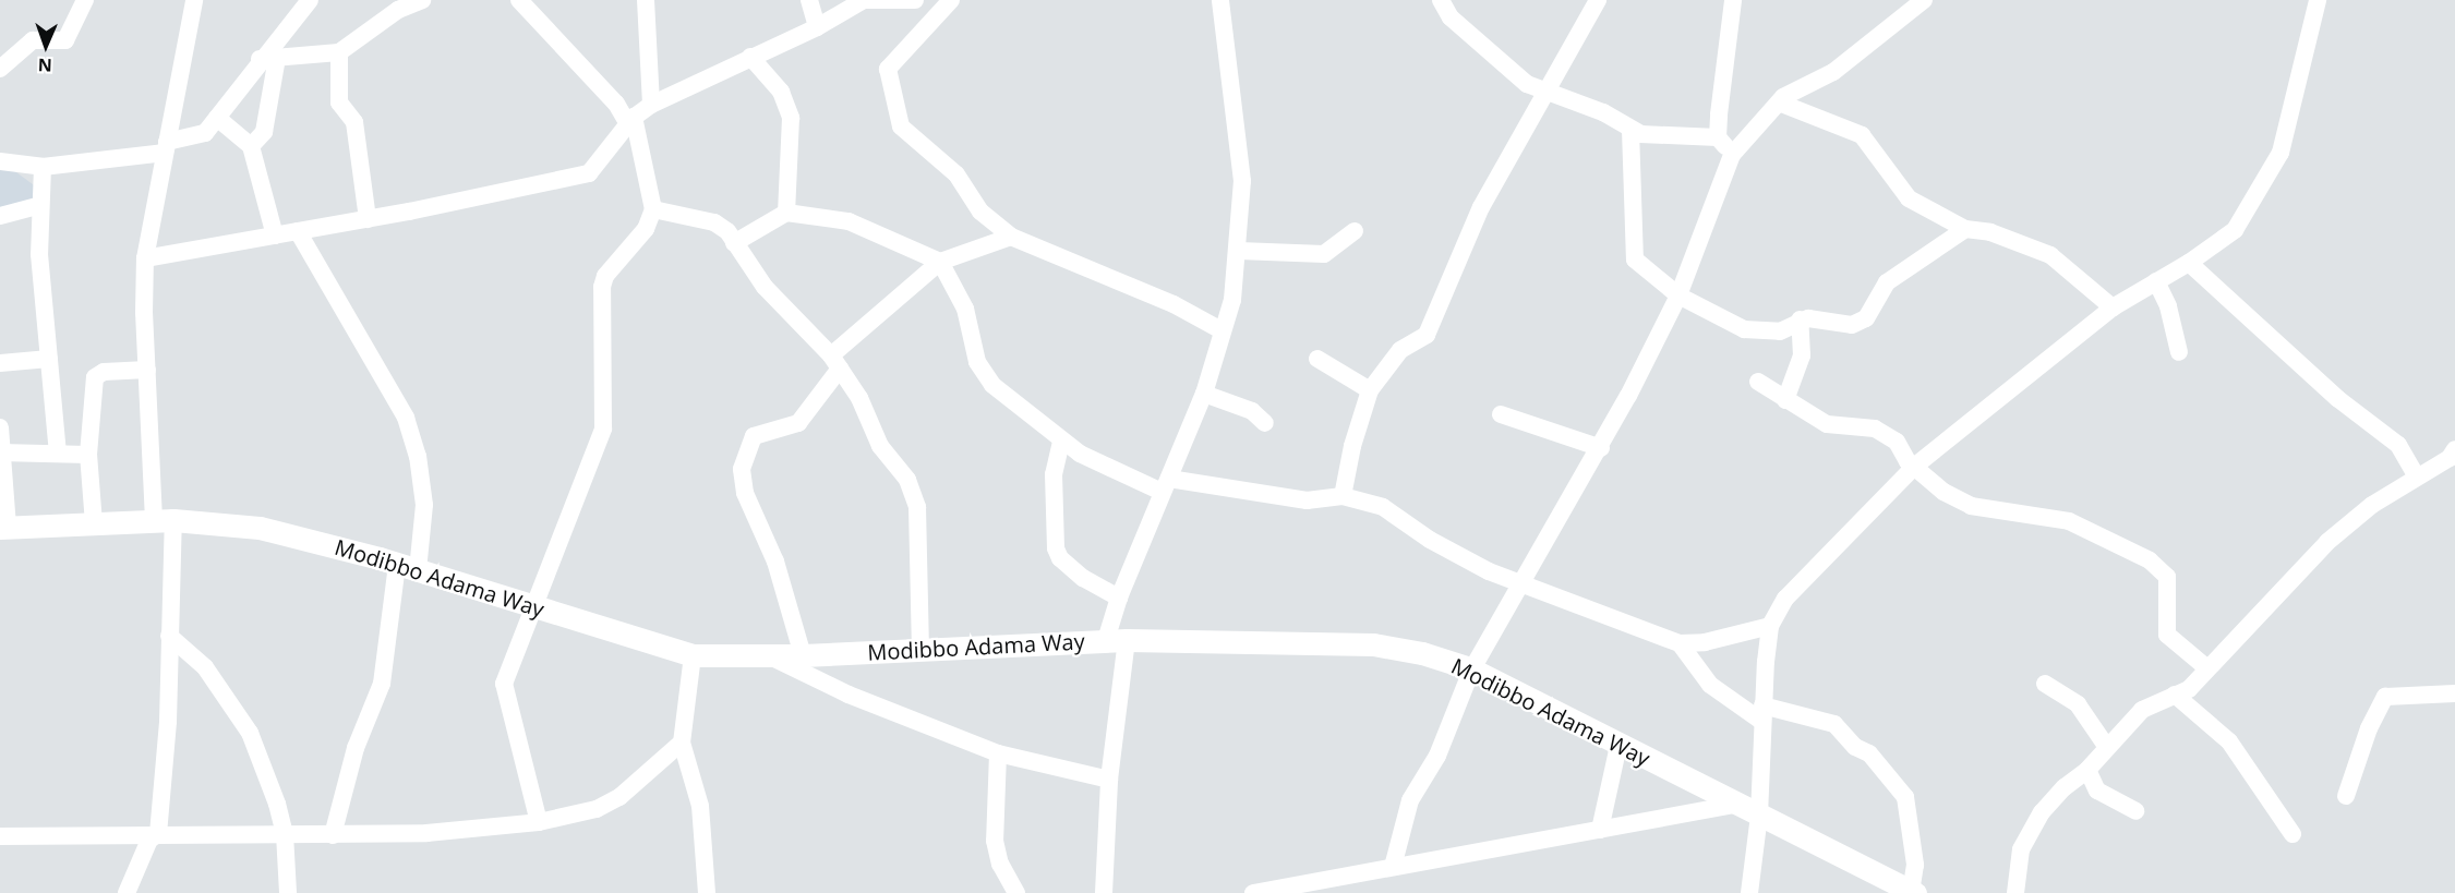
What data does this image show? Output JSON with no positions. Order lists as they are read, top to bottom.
{
  "streets": {
    "main road": ["Modibbo Adama Way"]
  },
  "north": "bottom"
}
